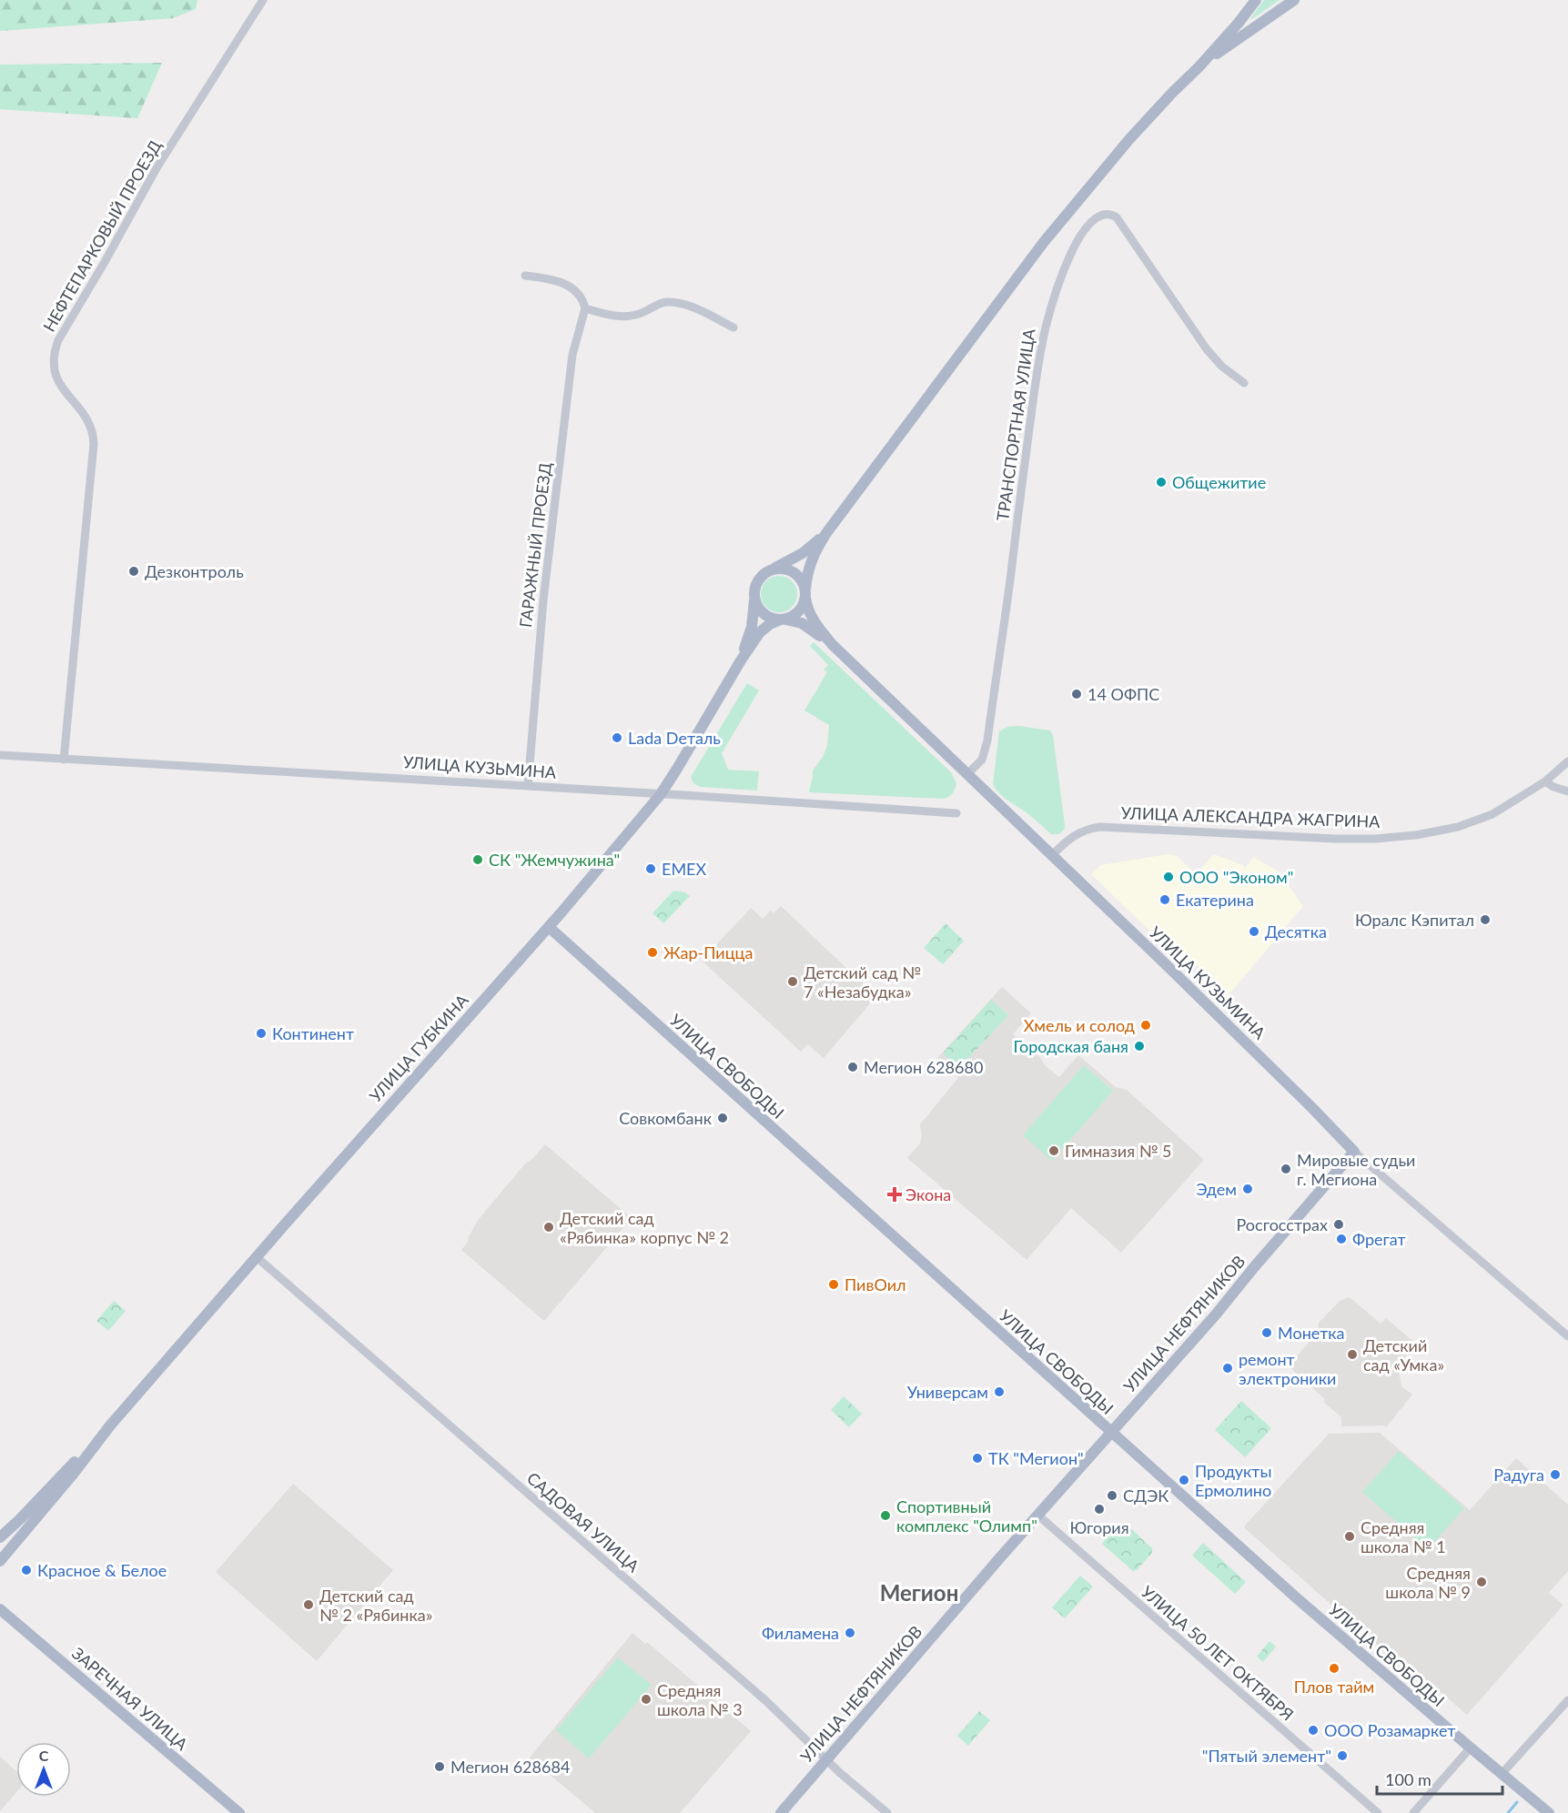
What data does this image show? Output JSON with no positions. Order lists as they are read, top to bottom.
{
  "streets": {
    "main road": [
      "УЛИЦА КУЗЬМИНА",
      "УЛИЦА ГУБКИНА",
      "УЛИЦА СВОБОДЫ",
      "УЛИЦА НЕФТЯНИКОВ",
      "ЗАРЕЧНАЯ УЛИЦА"
    ],
    "street": [
      "НЕФТЕПАРКОВЫЙ ПРОЕЗД",
      "ТРАНСПОРТНАЯ УЛИЦА",
      "ГАРАЖНЫЙ ПРОЕЗД",
      "УЛИЦА АЛЕКСАНДРА ЖАГРИНА",
      "САДОВАЯ УЛИЦА",
      "УЛИЦА 50 ЛЕТ ОКТЯБРЯ"
    ]
  },
  "crossings": [
    ["НЕФТЕПАРКОВЫЙ ПРОЕЗД", "УЛИЦА КУЗЬМИНА"],
    ["ТРАНСПОРТНАЯ УЛИЦА", "УЛИЦА КУЗЬМИНА"],
    ["ГАРАЖНЫЙ ПРОЕЗД", "УЛИЦА КУЗЬМИНА"],
    ["УЛИЦА КУЗЬМИНА", "УЛИЦА АЛЕКСАНДРА ЖАГРИНА"],
    ["УЛИЦА КУЗЬМИНА", "УЛИЦА ГУБКИНА"],
    ["УЛИЦА КУЗЬМИНА", "УЛИЦА НЕФТЯНИКОВ"],
    ["УЛИЦА ГУБКИНА", "УЛИЦА СВОБОДЫ"],
    ["УЛИЦА ГУБКИНА", "САДОВАЯ УЛИЦА"],
    ["УЛИЦА СВОБОДЫ", "УЛИЦА НЕФТЯНИКОВ"],
    ["УЛИЦА НЕФТЯНИКОВ", "САДОВАЯ УЛИЦА"],
    ["УЛИЦА НЕФТЯНИКОВ", "УЛИЦА 50 ЛЕТ ОКТЯБРЯ"]
  ],
  "districts": ["Мегион"],
  "places": {
    "other": [
      "Общежитие",
      "Дезконтроль",
      "14 ОФПС",
      "Lada Dеталь",
      "СК \"Жемчужина\"",
      "EMEX",
      "ООО \"Эконом\"",
      "Екатерина",
      "Юралс Кэпитал",
      "Десятка",
      "Жар-Пицца",
      "Детский сад № 7 «Незабудка»",
      "Хмель и солод",
      "Континент",
      "Городская баня",
      "Мегион 628680",
      "Совкомбанк",
      "Гимназия № 5",
      "Мировые судьи г. Мегиона",
      "Эдем",
      "Росгосстрах",
      "Детский сад «Рябинка» корпус № 2",
      "Фрегат",
      "ПивОил",
      "Монетка",
      "Детский сад «Умка»",
      "ремонт электроники",
      "Универсам",
      "ТК \"Мегион\"",
      "Радуга",
      "Продукты Ермолино",
      "СДЭК",
      "Югория",
      "Спортивный комплекс \"Олимп\"",
      "Средняя школа № 1",
      "Красное & Белое",
      "Средняя школа № 9",
      "Детский сад № 2 «Рябинка»",
      "Филамена",
      "Плов тайм",
      "Средняя школа № 3",
      "ООО Розамаркет",
      "\"Пятый элемент\"",
      "Мегион 628684"
    ],
    "health": ["Экона"]
  },
  "scale_bar": "100 m",
  "north": "top"
}
